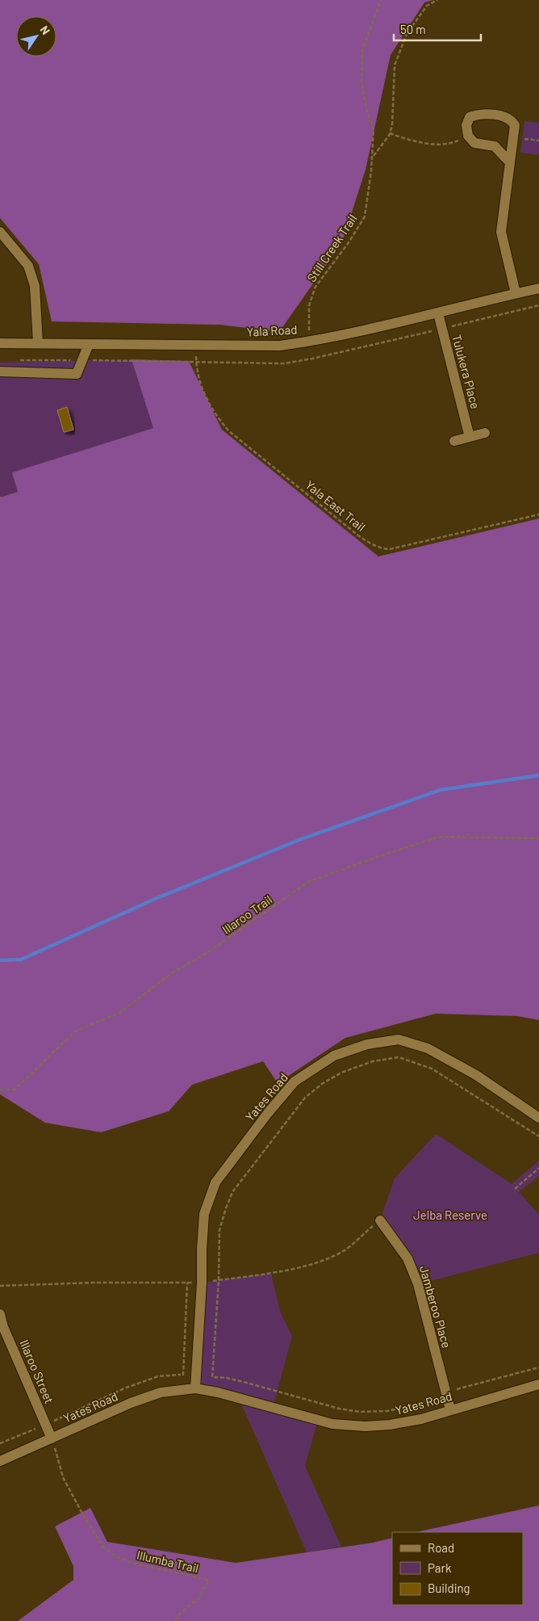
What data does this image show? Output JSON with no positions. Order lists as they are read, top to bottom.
{
  "streets": {
    "street": [
      "Yala Road",
      "Tulukera Place",
      "Yates Road",
      "Jamberoo Place",
      "Illaroo Street"
    ],
    "path": [
      "Still Creek Trail",
      "Yala East Trail",
      "Illaroo Trail",
      "Illumba Trail"
    ]
  },
  "crossings": [
    ["Still Creek Trail", "Yala Road"],
    ["Yala Road", "Tulukera Place"],
    ["Yala Road", "Yala East Trail"],
    ["Yates Road", "Jamberoo Place"],
    ["Yates Road", "Illaroo Street"],
    ["Yates Road", "Illumba Trail"],
    ["Illaroo Street", "Illumba Trail"]
  ],
  "parks": ["Jelba Reserve"],
  "legend": ["Road", "Park", "Building"],
  "scale_bar": "50 m",
  "north": "top right"
}
